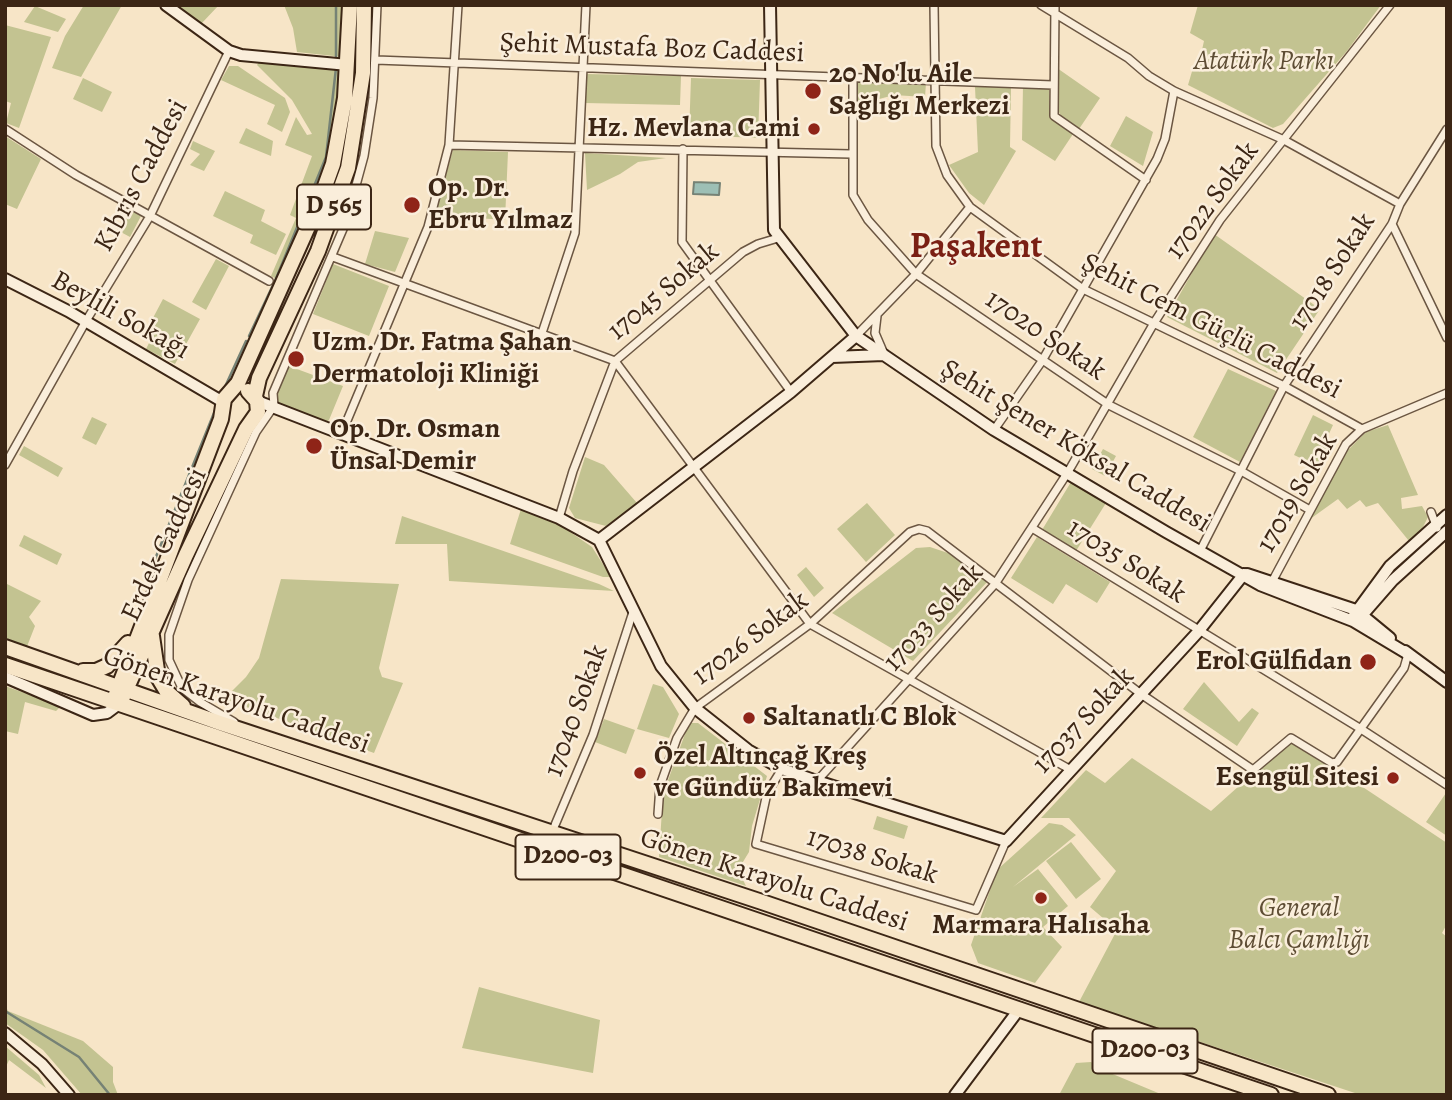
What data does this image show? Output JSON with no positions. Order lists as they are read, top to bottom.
{
  "streets": {
    "highway": [
      "D 565",
      "Erdek Caddesi",
      "Gönen Karayolu Caddesi",
      "D200-03"
    ],
    "main road": ["Beylili Sokağı", "Şehit Şener Köksal Caddesi", "17037 Sokak"],
    "street": [
      "Şehit Mustafa Boz Caddesi",
      "Kıbrıs Caddesi",
      "17022 Sokak",
      "17018 Sokak",
      "17045 Sokak",
      "Şehit Cem Güçlü Caddesi",
      "17020 Sokak",
      "17019 Sokak",
      "17035 Sokak",
      "17033 Sokak",
      "17026 Sokak",
      "17040 Sokak",
      "17038 Sokak"
    ]
  },
  "crossings": [
    ["Şehit Mustafa Boz Caddesi", "Şehit Cem Güçlü Caddesi"],
    ["Şehit Mustafa Boz Caddesi", "17020 Sokak"],
    ["Şehit Mustafa Boz Caddesi", "Şehit Şener Köksal Caddesi"],
    ["Kıbrıs Caddesi", "Beylili Sokağı"],
    ["17022 Sokak", "Şehit Cem Güçlü Caddesi"],
    ["17022 Sokak", "17020 Sokak"],
    ["17022 Sokak", "Şehit Şener Köksal Caddesi"],
    ["17022 Sokak", "17033 Sokak"],
    ["D 565", "Erdek Caddesi"],
    ["D 565", "Gönen Karayolu Caddesi"],
    ["17018 Sokak", "Şehit Cem Güçlü Caddesi"],
    ["17018 Sokak", "17020 Sokak"],
    ["17018 Sokak", "Şehit Şener Köksal Caddesi"],
    ["17045 Sokak", "Şehit Şener Köksal Caddesi"],
    ["Beylili Sokağı", "Erdek Caddesi"],
    ["Şehit Cem Güçlü Caddesi", "17019 Sokak"],
    ["17020 Sokak", "17019 Sokak"],
    ["Şehit Şener Köksal Caddesi", "17019 Sokak"],
    ["Şehit Şener Köksal Caddesi", "17033 Sokak"],
    ["Şehit Şener Köksal Caddesi", "17037 Sokak"],
    ["Erdek Caddesi", "Gönen Karayolu Caddesi"],
    ["17035 Sokak", "17033 Sokak"],
    ["17035 Sokak", "17037 Sokak"],
    ["17033 Sokak", "17026 Sokak"],
    ["17037 Sokak", "17038 Sokak"]
  ],
  "districts": ["Paşakent"],
  "parks": ["Atatürk Parkı", "General Balcı Çamlığı"],
  "places": [
    "20 No'lu Aile Sağlığı Merkezi",
    "Hz. Mevlana Cami",
    "Op. Dr. Ebru Yılmaz",
    "Uzm. Dr. Fatma Şahan Dermatoloji Kliniği",
    "Op. Dr. Osman Ünsal Demir",
    "Erol Gülfidan",
    "Saltanatlı C Blok",
    "Özel Altınçağ Kreş ve Gündüz Bakımevi",
    "Esengül Sitesi",
    "Marmara Halısaha"
  ]
}
